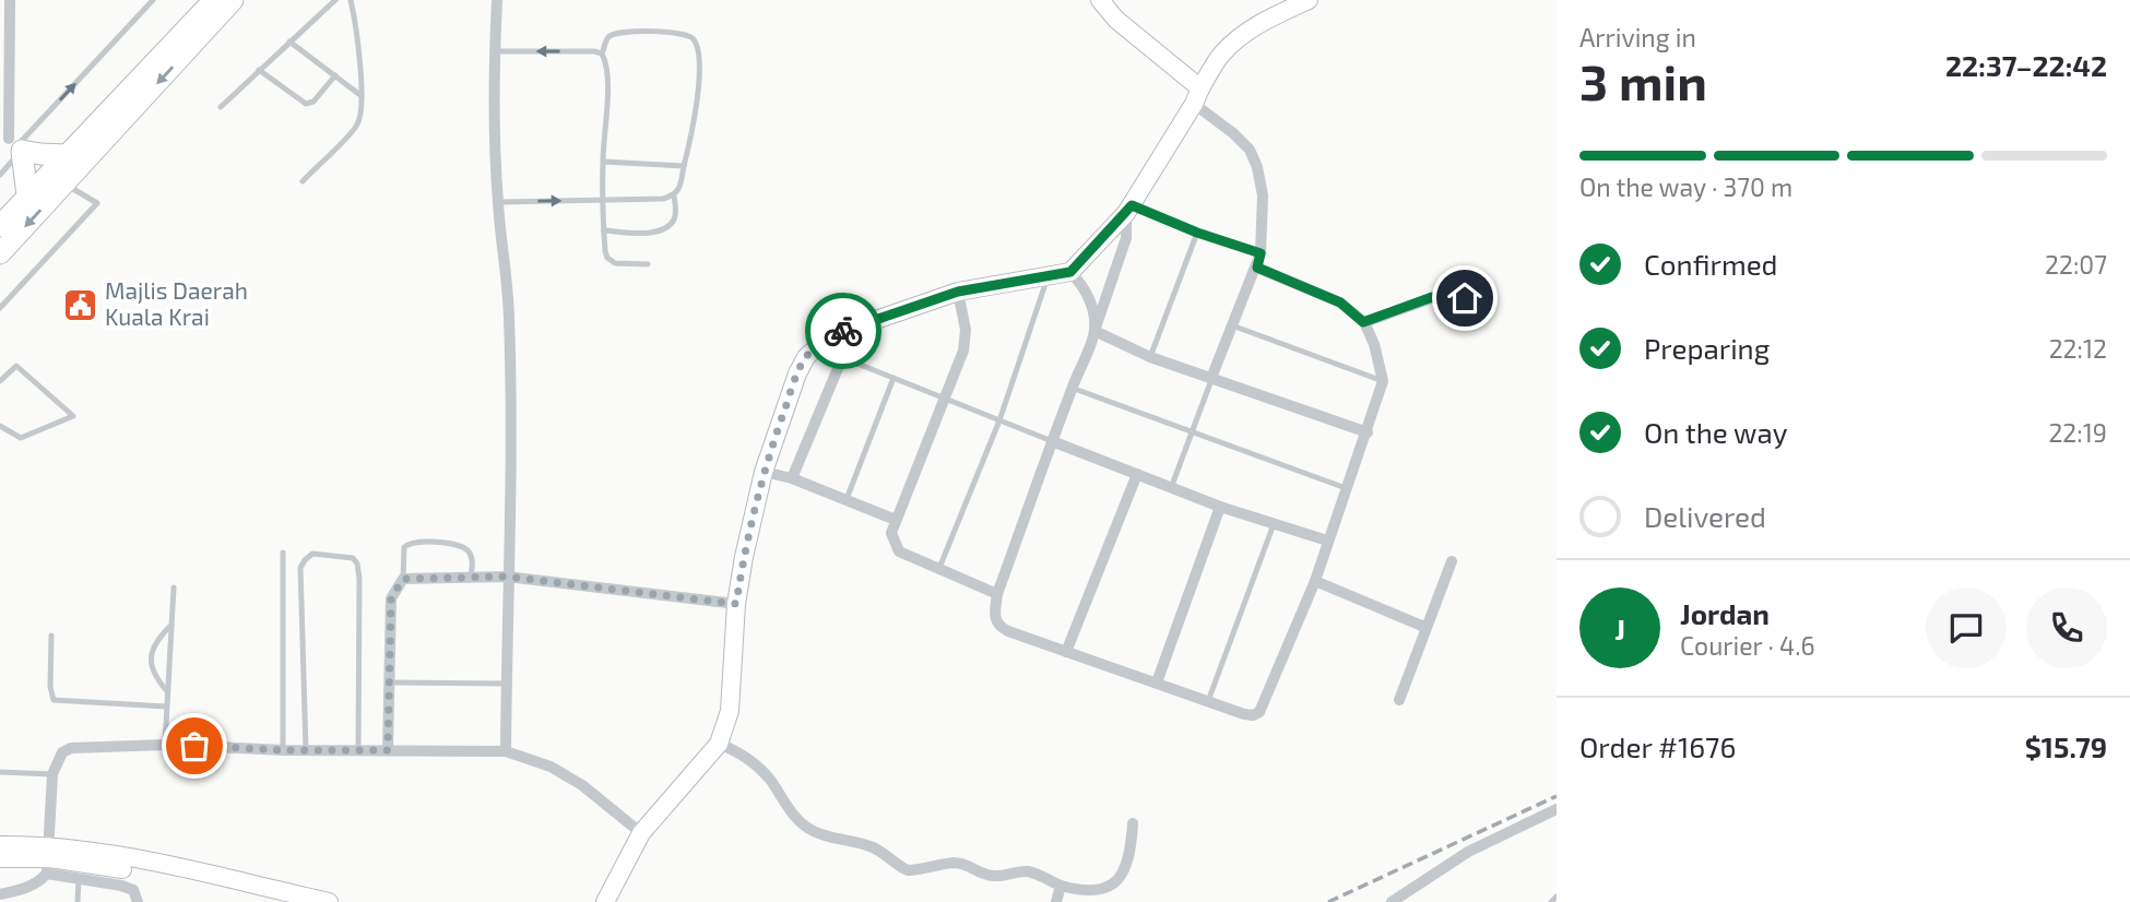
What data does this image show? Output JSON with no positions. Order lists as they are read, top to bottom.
{
  "places": {
    "public building": ["Majlis Daerah Kuala Krai"]
  },
  "page": {
    "heading": ["3 min", "Arriving in", "22:37–22:42"],
    "panel": [
      "Jordan",
      "Courier · 4.6",
      "Order #1676",
      "$15.79"
    ],
    "bar": "On the way · 370 m",
    "list": [
      ["Confirmed", "22:07"],
      ["Preparing", "22:12"],
      ["On the way", "22:19"],
      "Delivered"
    ],
    "round": "J"
  }
}
